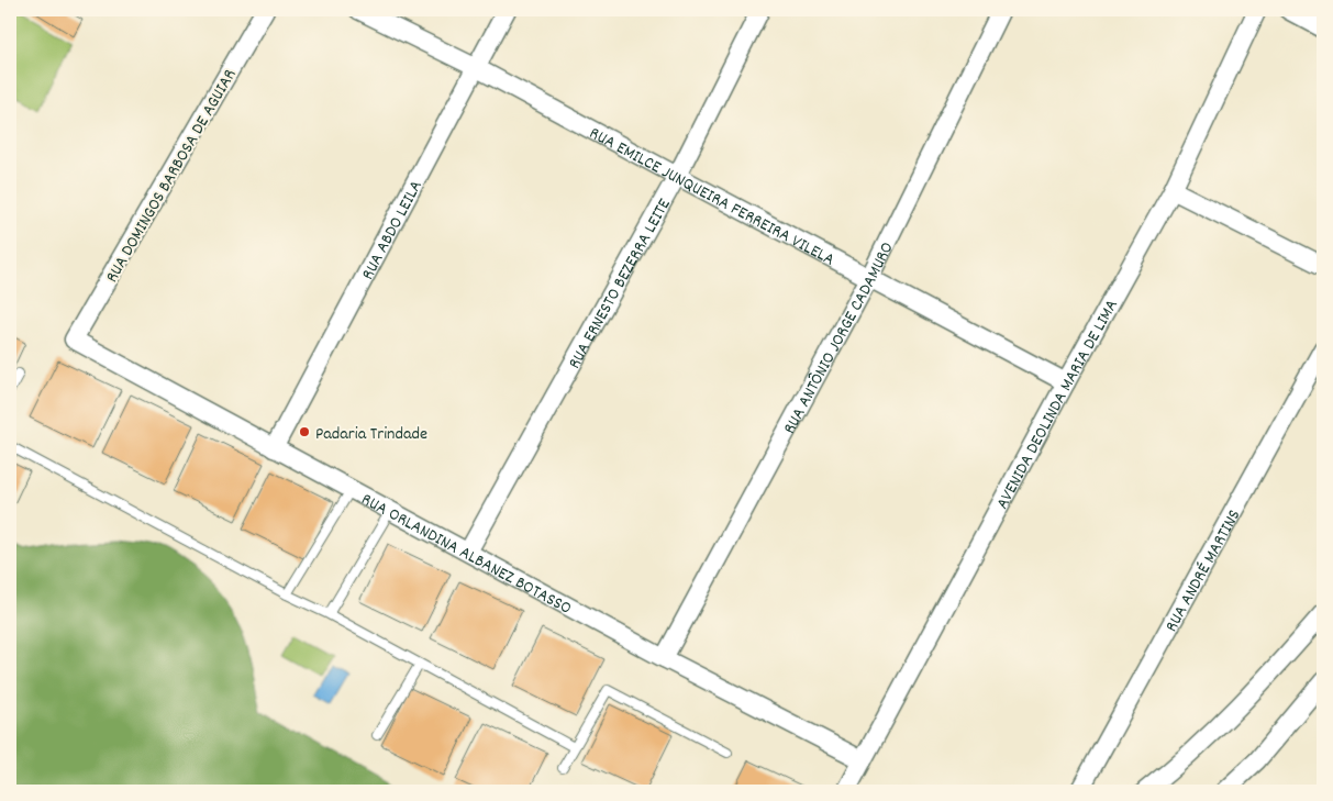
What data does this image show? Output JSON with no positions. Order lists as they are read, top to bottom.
{
  "streets": {
    "street": [
      "RUA DOMINGOS BARBOSA DE AGUIAR",
      "RUA EMILCE JUNQUEIRA FERREIRA VILELA",
      "RUA ABDO LEILA",
      "RUA ERNESTO BEZERRA LEITE",
      "RUA ANTÔNIO JORGE CADAMURO",
      "AVENIDA DEOLINDA MARIA DE LIMA",
      "RUA ORLANDINA ALBANEZ BOTASSO",
      "RUA ANDRÉ MARTINS"
    ]
  },
  "crossings": [
    ["RUA DOMINGOS BARBOSA DE AGUIAR", "RUA ORLANDINA ALBANEZ BOTASSO"],
    ["RUA EMILCE JUNQUEIRA FERREIRA VILELA", "RUA ABDO LEILA"],
    ["RUA EMILCE JUNQUEIRA FERREIRA VILELA", "RUA ERNESTO BEZERRA LEITE"],
    ["RUA EMILCE JUNQUEIRA FERREIRA VILELA", "RUA ANTÔNIO JORGE CADAMURO"],
    ["RUA EMILCE JUNQUEIRA FERREIRA VILELA", "AVENIDA DEOLINDA MARIA DE LIMA"],
    ["RUA ABDO LEILA", "RUA ORLANDINA ALBANEZ BOTASSO"],
    ["RUA ERNESTO BEZERRA LEITE", "RUA ORLANDINA ALBANEZ BOTASSO"],
    ["RUA ANTÔNIO JORGE CADAMURO", "RUA ORLANDINA ALBANEZ BOTASSO"],
    ["AVENIDA DEOLINDA MARIA DE LIMA", "RUA ORLANDINA ALBANEZ BOTASSO"]
  ],
  "places": ["Padaria Trindade"]
}
